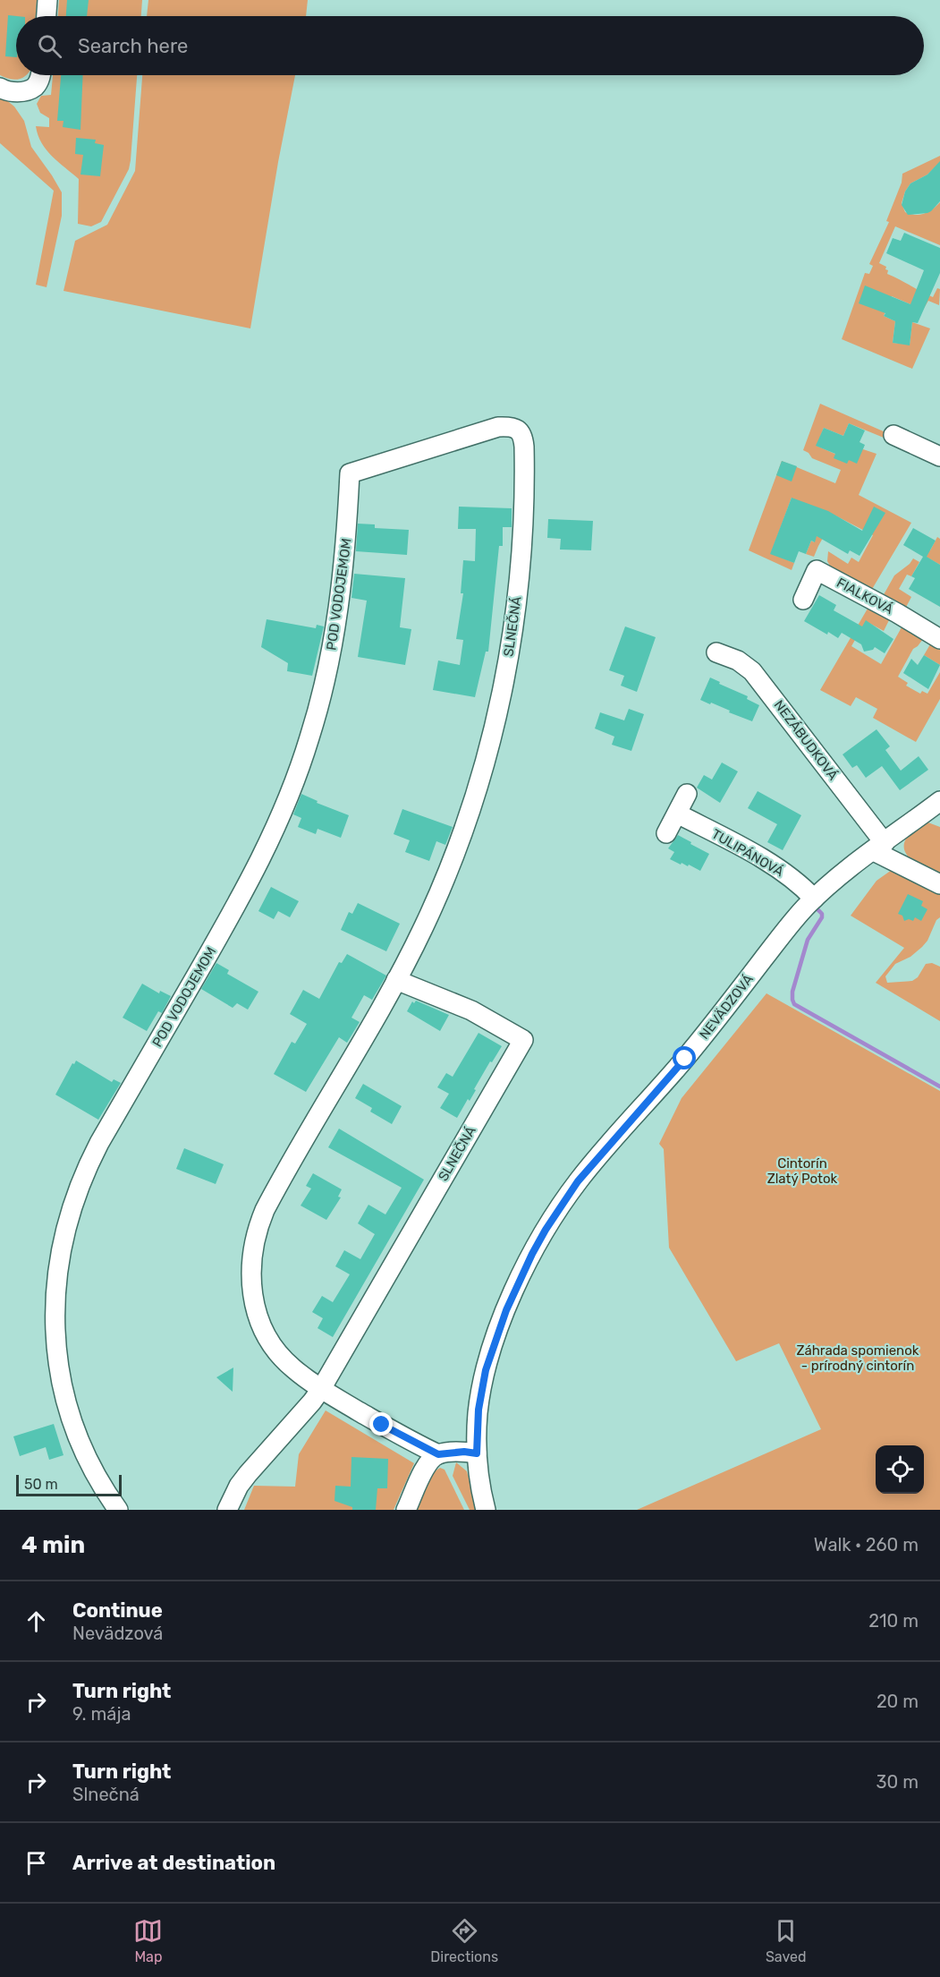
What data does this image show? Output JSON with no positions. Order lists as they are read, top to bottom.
{
  "streets": {
    "street": [
      "POD VODOJEMOM",
      "FIALKOVÁ",
      "SLNEČNÁ",
      "NEZÁBUDKOVÁ",
      "TULIPÁNOVÁ",
      "NEVÄDZOVÁ"
    ]
  },
  "crossings": [
    ["POD VODOJEMOM", "SLNEČNÁ"],
    ["NEZÁBUDKOVÁ", "NEVÄDZOVÁ"],
    ["TULIPÁNOVÁ", "NEVÄDZOVÁ"]
  ],
  "parks": ["Cintorín Zlatý Potok", "Záhrada spomienok - prírodný cintorín"],
  "scale_bar": "50 m",
  "page": {
    "search": "Search here",
    "scale": "50 m",
    "heading": ["4 min", "Walk · 260 m"],
    "list": [
      ["Continue", "Nevädzová", "210 m"],
      ["Turn right", "9. mája", "20 m"],
      ["Turn right", "Slnečná", "30 m"],
      "Arrive at destination"
    ],
    "nav": ["Map", "Directions", "Saved"]
  }
}
